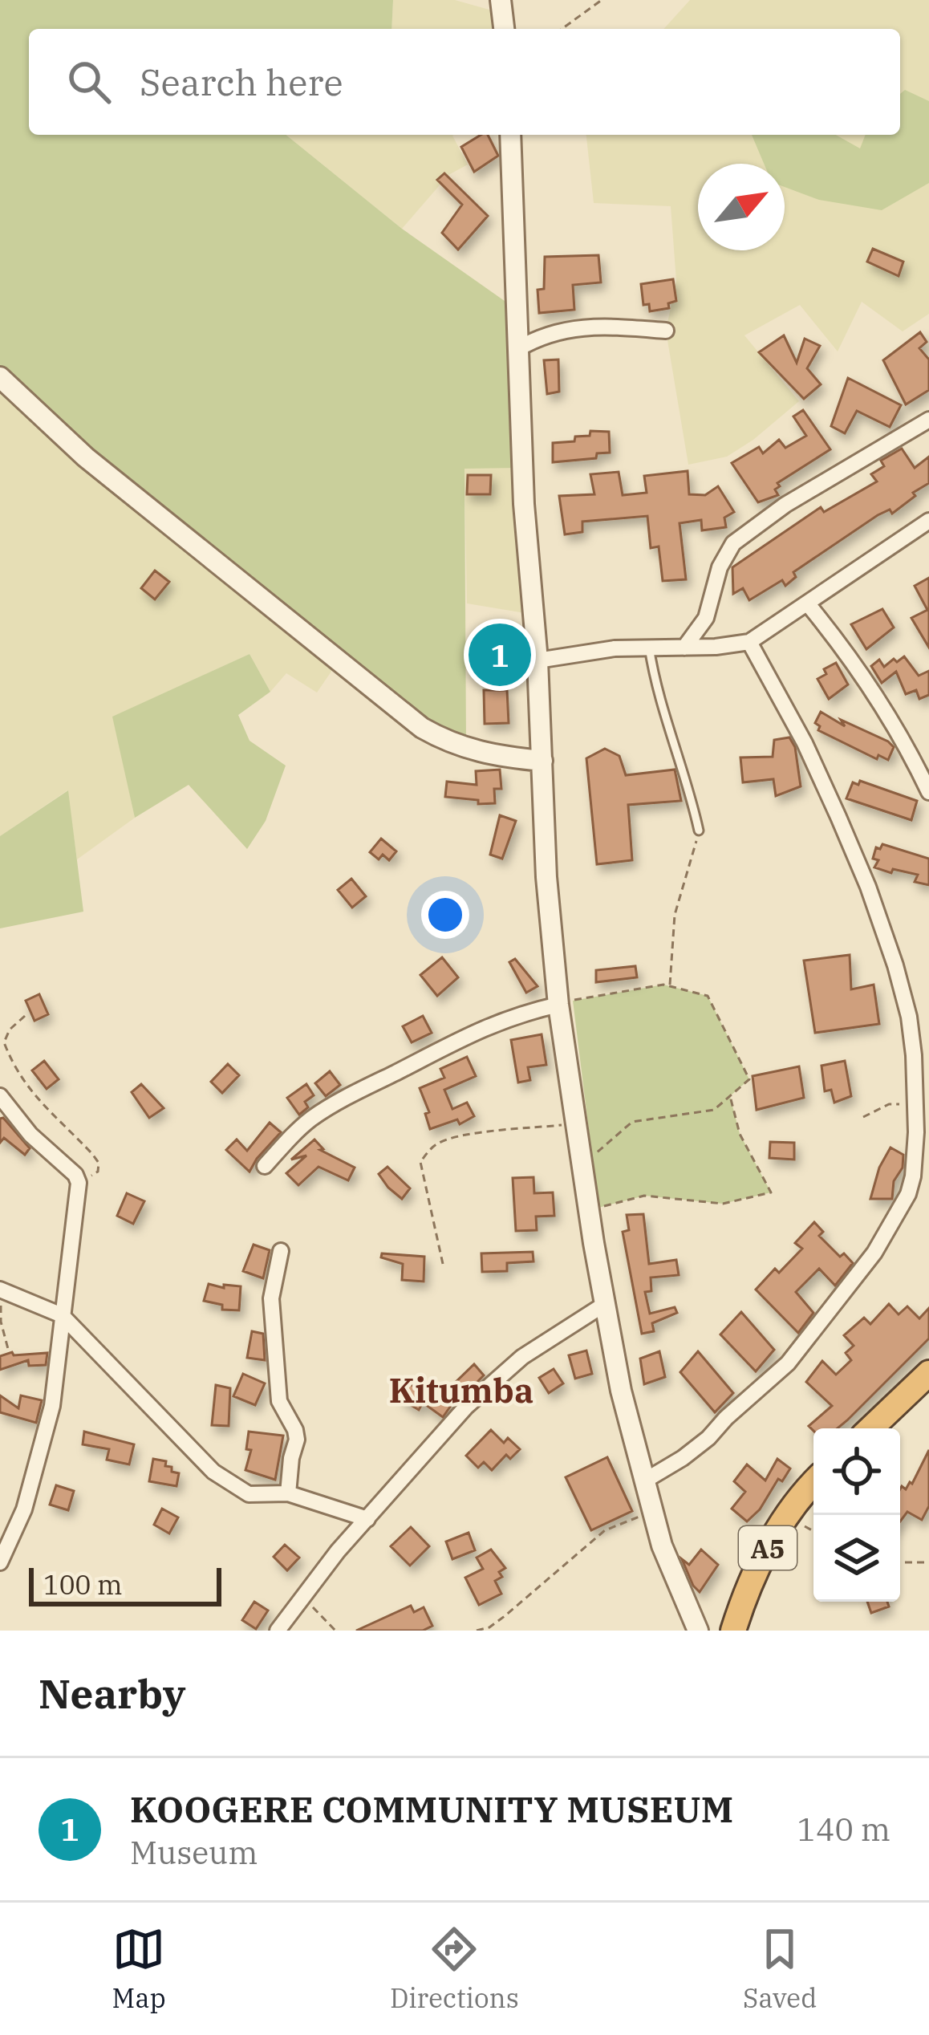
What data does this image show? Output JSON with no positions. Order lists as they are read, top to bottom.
{
  "streets": {
    "highway": ["A5"]
  },
  "districts": ["Kitumba"],
  "scale_bar": "100 m",
  "north": "top right",
  "page": {
    "search": "Search here",
    "pins": "1",
    "scale": "100 m",
    "heading": "Nearby",
    "list": [
      {
        "mark": "1",
        "name": "KOOGERE COMMUNITY MUSEUM",
        "note": "Museum",
        "value": "140 m"
      }
    ],
    "nav": ["Map", "Directions", "Saved"]
  }
}
